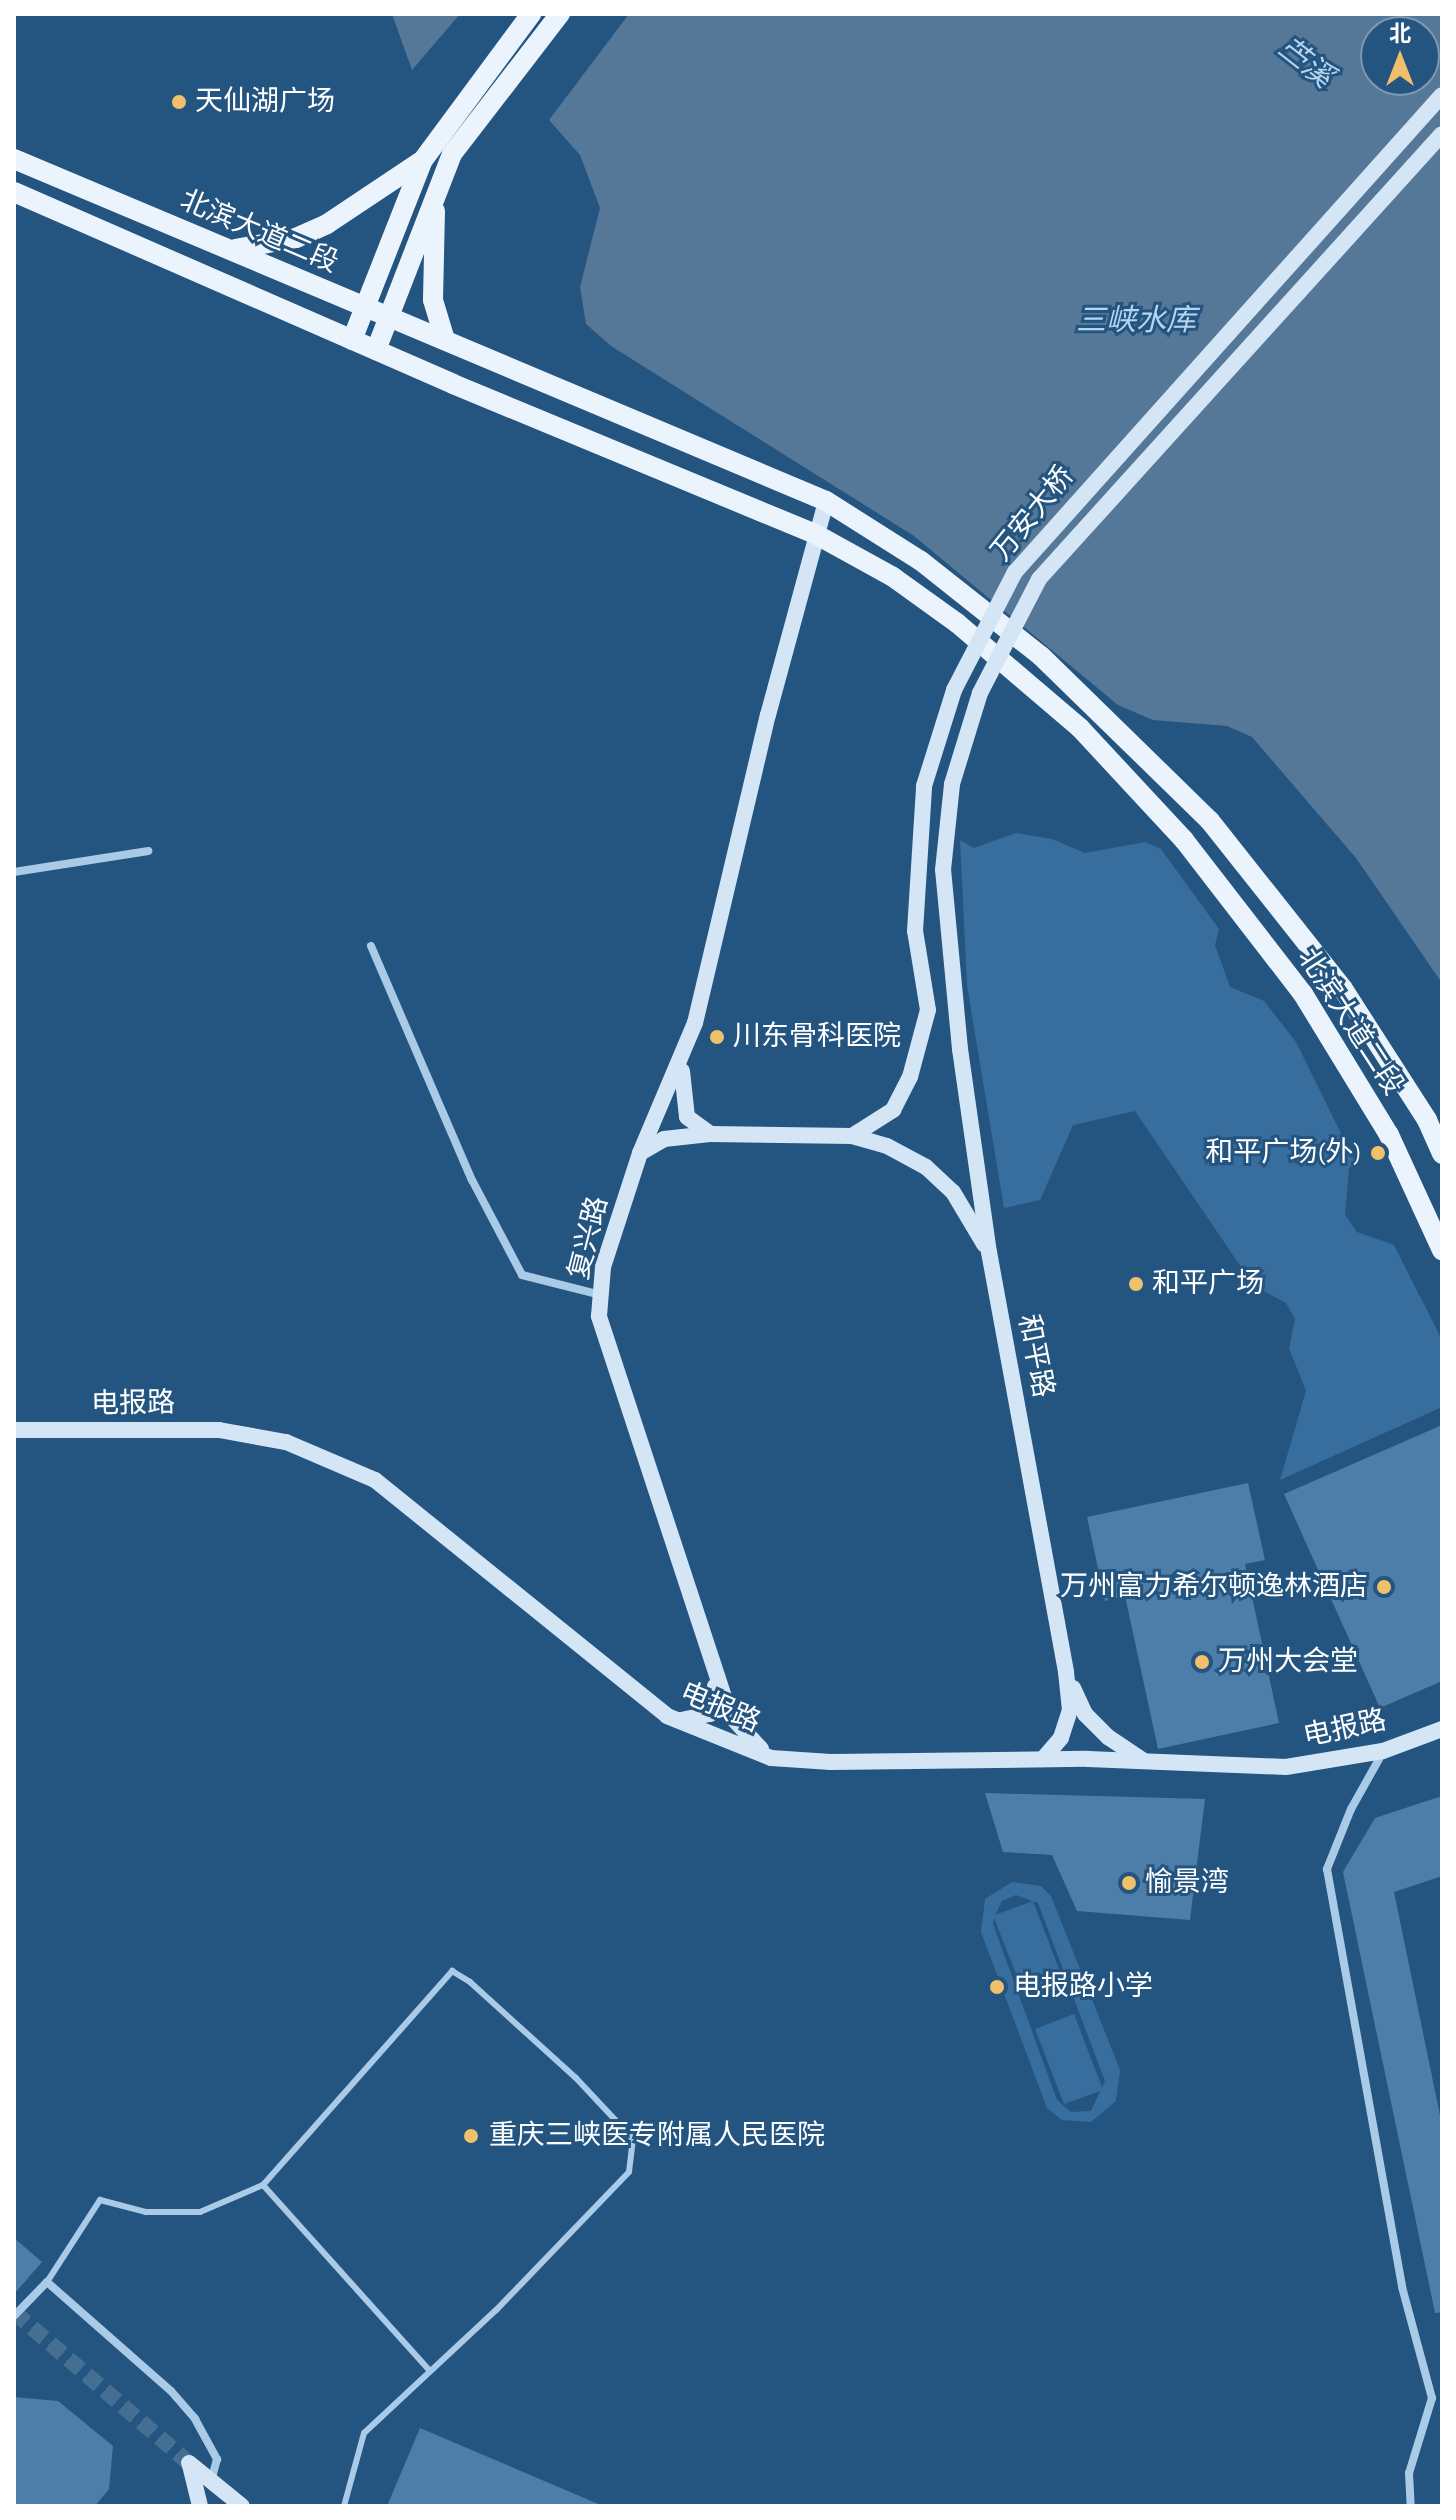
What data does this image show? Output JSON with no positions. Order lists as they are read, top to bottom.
{
  "streets": {
    "main road": [
      "北滨大道二段",
      "万安大桥",
      "复兴路",
      "和平路",
      "电报路"
    ]
  },
  "crossings": [
    ["北滨大道二段", "复兴路"],
    ["万安大桥", "和平路"],
    ["复兴路", "电报路"],
    ["和平路", "电报路"]
  ],
  "water": ["苎溪", "三峡水库"],
  "places": [
    "天仙湖广场",
    "川东骨科医院",
    "和平广场(外)",
    "和平广场",
    "万州富力希尔顿逸林酒店",
    "万州大会堂",
    "愉景湾",
    "电报路小学",
    "重庆三峡医专附属人民医院"
  ],
  "north": "top"
}
